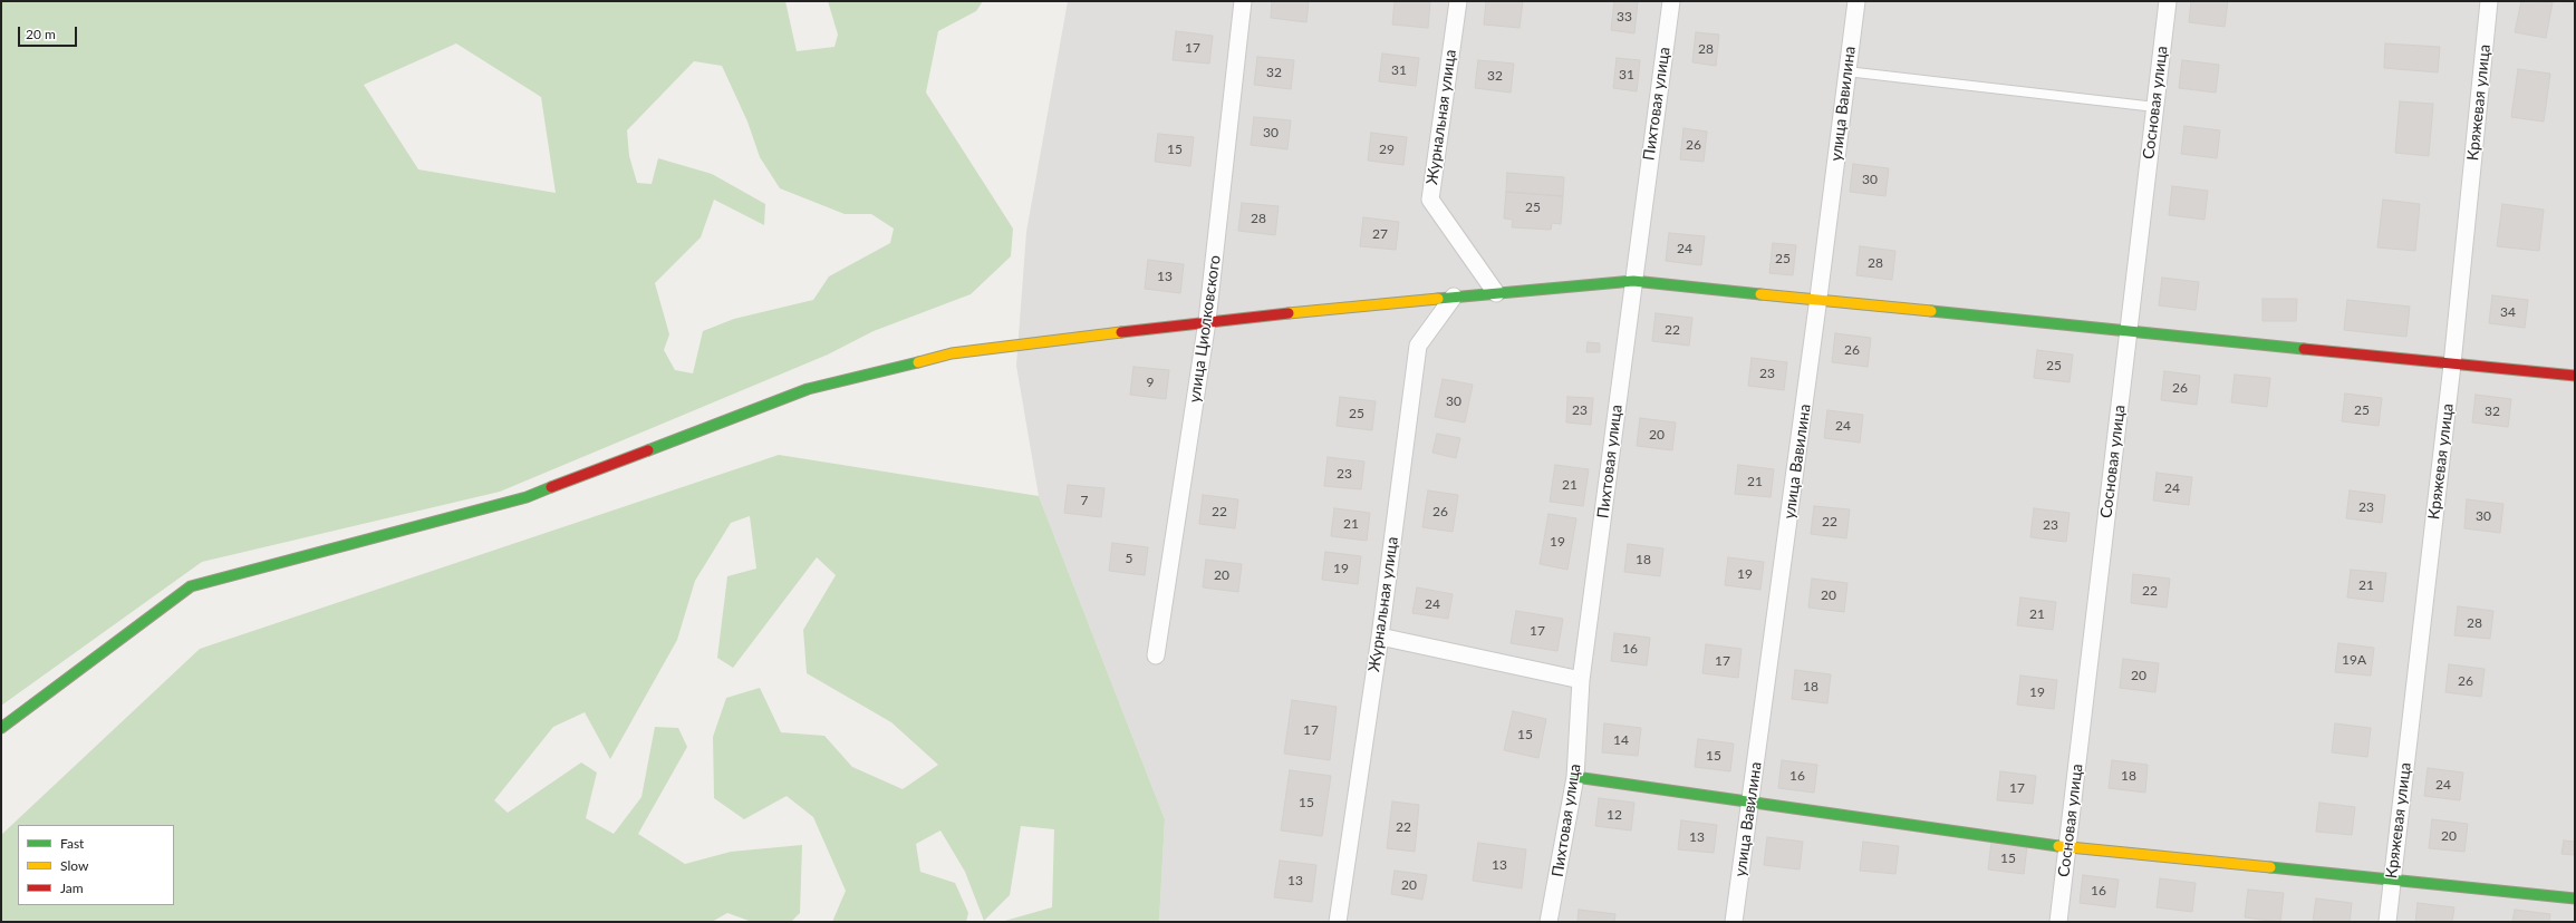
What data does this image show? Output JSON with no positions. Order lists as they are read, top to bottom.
{
  "streets": {
    "street": [
      "Сосновая улица",
      "Кряжевая улица",
      "Пихтовая улица",
      "улица Вавилина",
      "Журнальная улица",
      "улица Циолковского"
    ]
  },
  "house_numbers": [
    "33",
    "17",
    "28",
    "31",
    "32",
    "31",
    "32",
    "30",
    "26",
    "15",
    "29",
    "30",
    "25",
    "28",
    "27",
    "24",
    "25",
    "28",
    "13",
    "34",
    "22",
    "26",
    "25",
    "23",
    "9",
    "26",
    "30",
    "23",
    "25",
    "32",
    "25",
    "24",
    "20",
    "23",
    "21",
    "21",
    "24",
    "7",
    "23",
    "22",
    "26",
    "30",
    "22",
    "21",
    "23",
    "19",
    "5",
    "18",
    "19",
    "19",
    "20",
    "21",
    "22",
    "20",
    "24",
    "21",
    "28",
    "17",
    "16",
    "19А",
    "17",
    "20",
    "26",
    "18",
    "19",
    "17",
    "15",
    "14",
    "15",
    "16",
    "18",
    "24",
    "17",
    "15",
    "12",
    "22",
    "20",
    "13",
    "15",
    "13",
    "13",
    "20",
    "16"
  ],
  "legend": ["Fast", "Slow", "Jam"],
  "scale_bar": "20 m"
}
